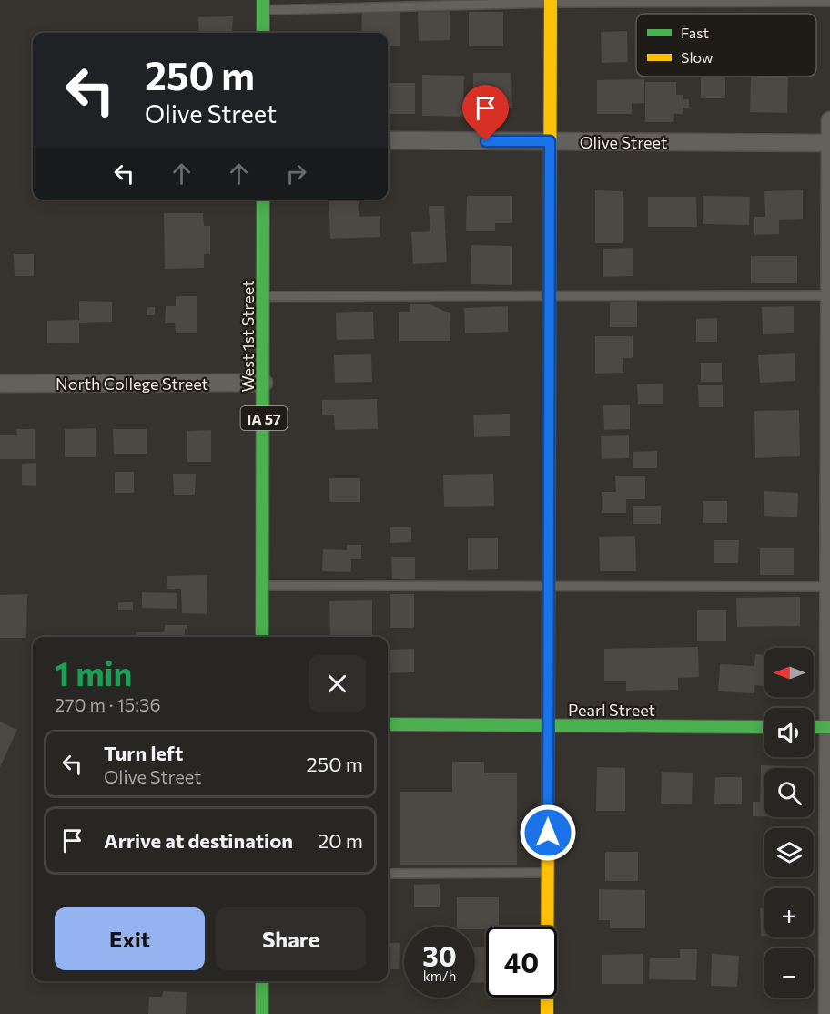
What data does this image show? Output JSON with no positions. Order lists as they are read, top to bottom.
{
  "streets": {
    "street": [
      "Olive Street",
      "West 1st Street",
      "North College Street",
      "IA 57",
      "Pearl Street"
    ]
  },
  "crossings": [
    ["West 1st Street", "North College Street"]
  ],
  "legend": ["Fast", "Slow"],
  "north": "left",
  "page": {
    "turn": ["250 m", "Olive Street"],
    "heading": ["1 min", "270 m · 15:36"],
    "map_buttons": ["+", "−"],
    "list": [
      {
        "name": "Turn left",
        "note": "Olive Street",
        "value": "250 m"
      },
      {
        "name": "Arrive at destination",
        "value": "20 m"
      }
    ],
    "buttons": ["Exit", "Share"],
    "speed": "30 km/h",
    "limit": "40"
  }
}
